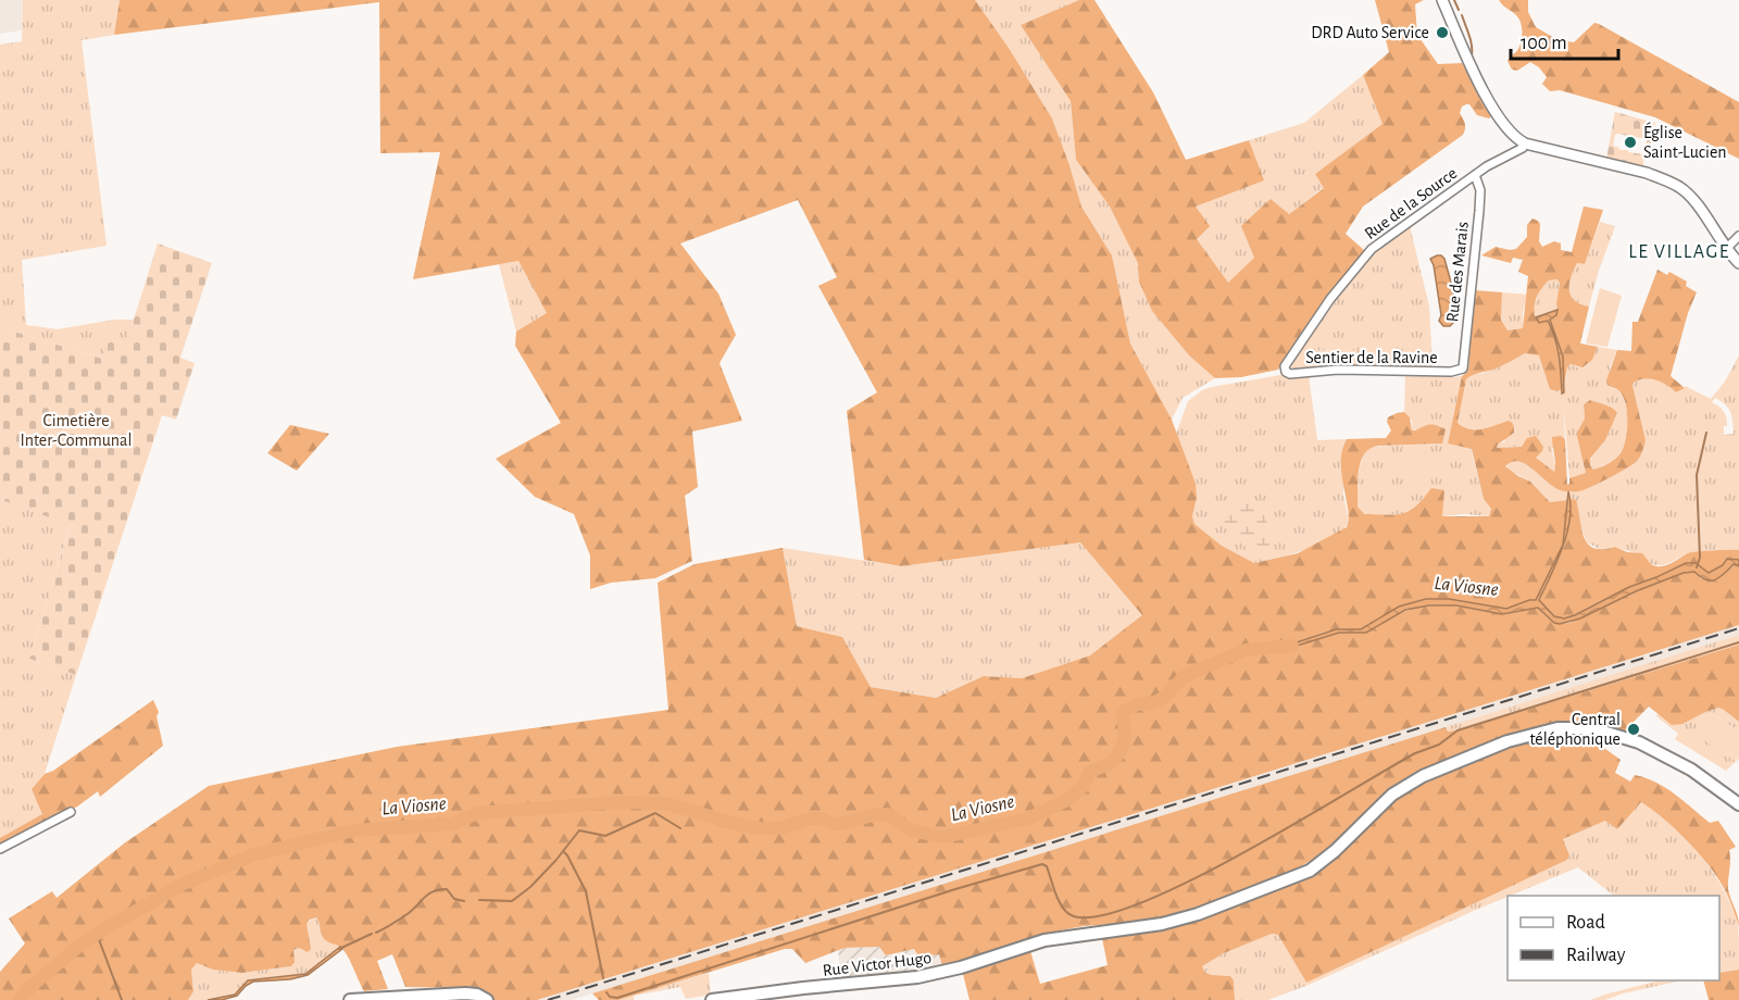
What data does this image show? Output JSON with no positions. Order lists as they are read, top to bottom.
{
  "streets": {
    "main road": ["Rue Victor Hugo"],
    "street": ["Rue de la Source", "Rue des Marais", "Sentier de la Ravine"]
  },
  "crossings": [
    ["Rue de la Source", "Rue des Marais"],
    ["Rue de la Source", "Sentier de la Ravine"],
    ["Rue des Marais", "Sentier de la Ravine"]
  ],
  "districts": ["LE VILLAGE"],
  "water": ["La Viosne"],
  "parks": ["Cimetière Inter-Communal"],
  "places": ["DRD Auto Service", "Église Saint-Lucien", "Central téléphonique"],
  "legend": ["Road", "Railway"],
  "scale_bar": "100 m"
}
